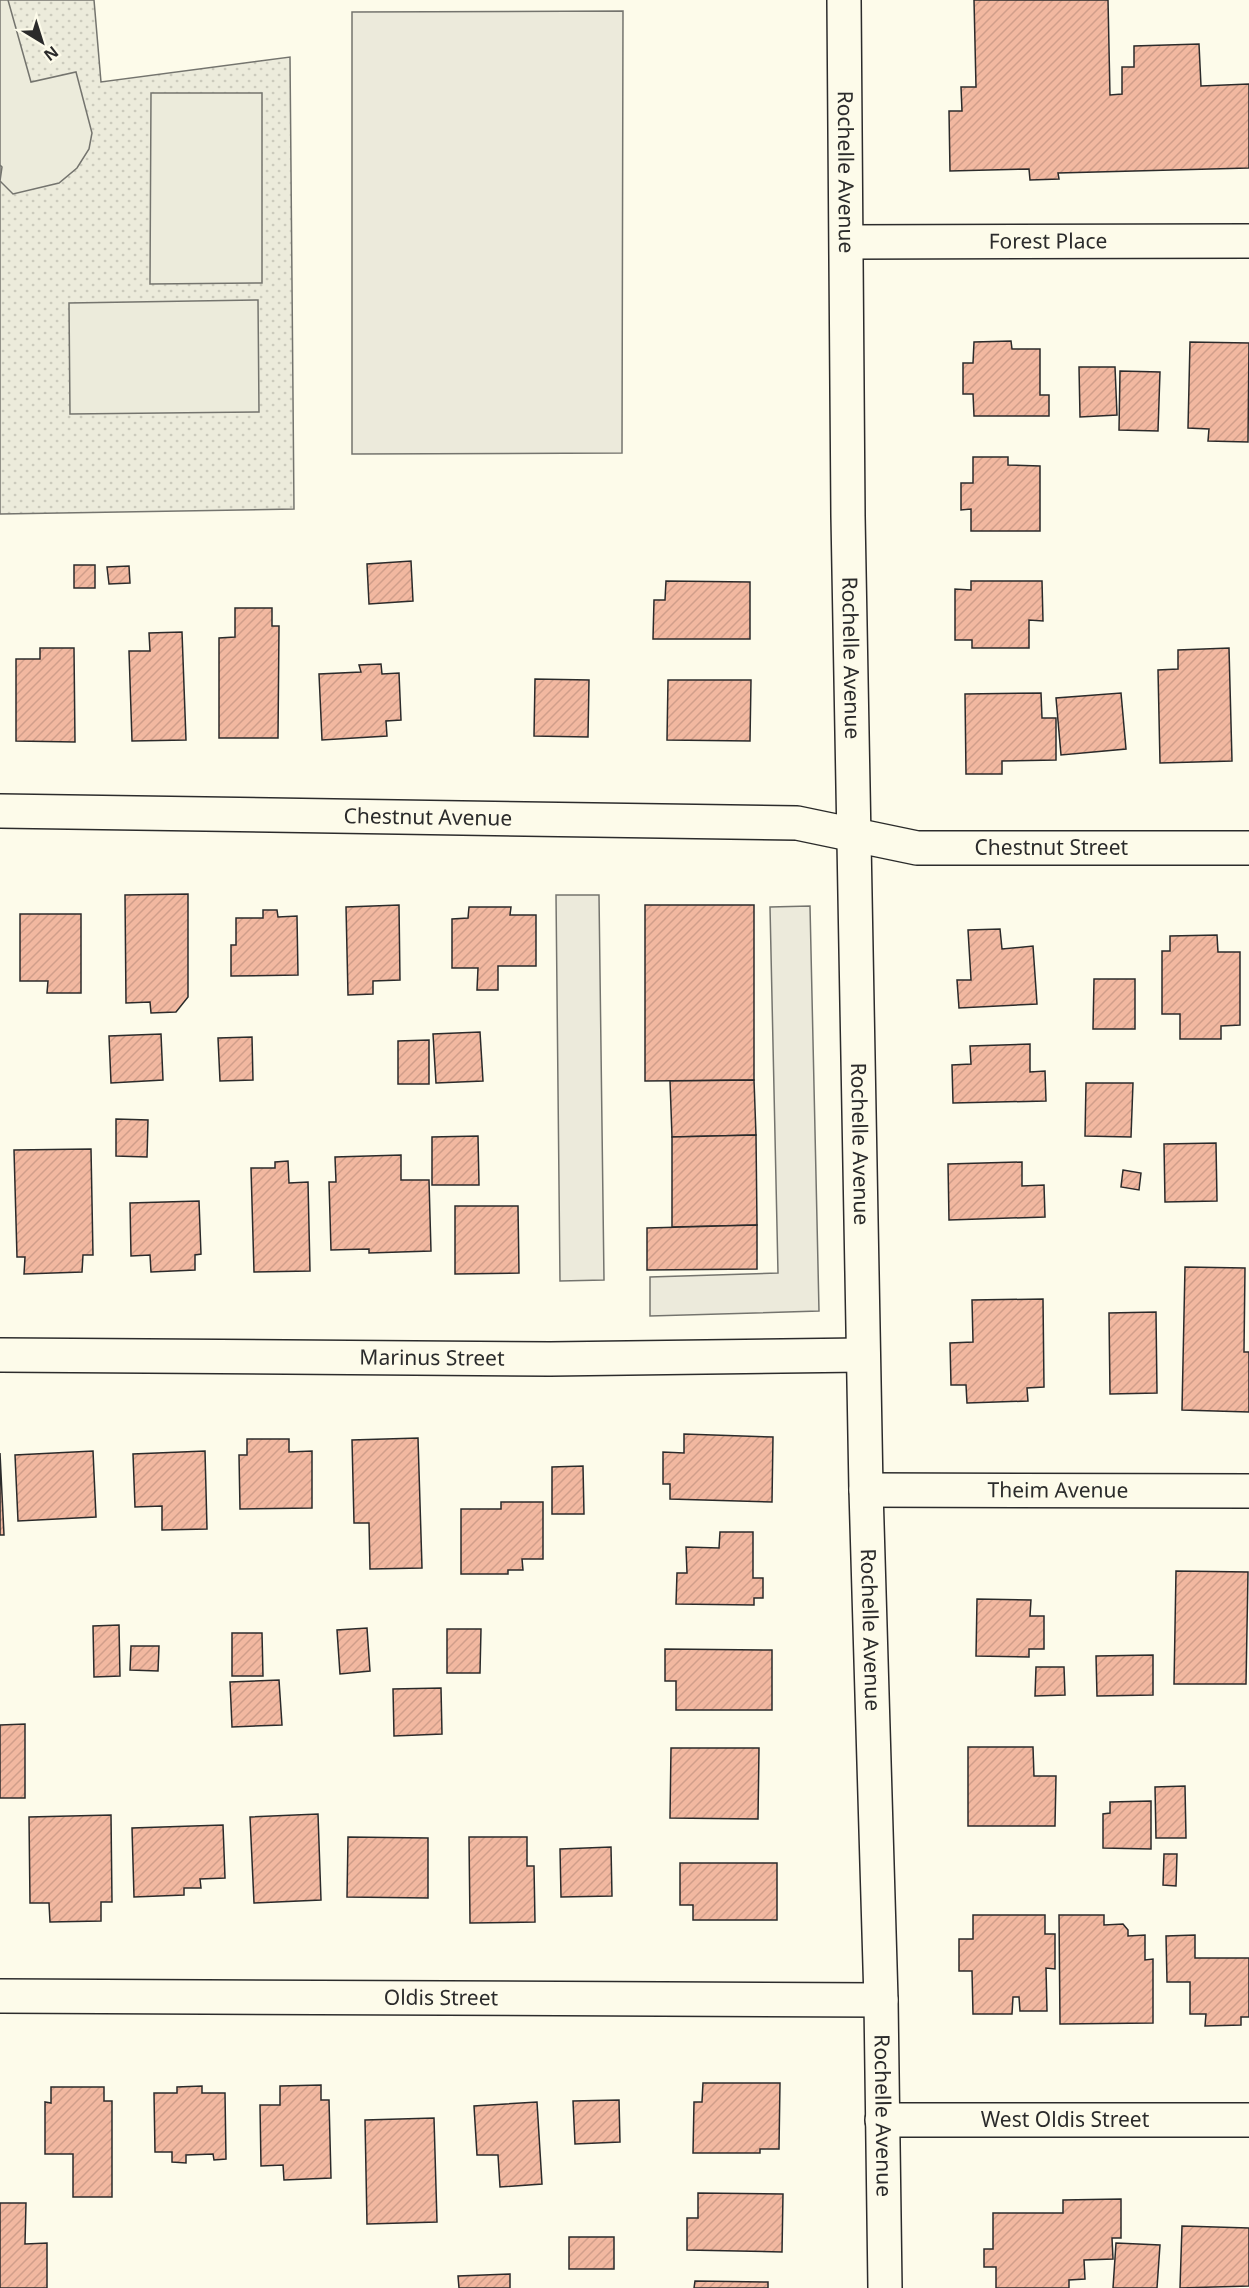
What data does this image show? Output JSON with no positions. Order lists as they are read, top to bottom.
{
  "streets": {
    "street": [
      "Rochelle Avenue",
      "Forest Place",
      "Chestnut Avenue",
      "Chestnut Street",
      "Marinus Street",
      "Theim Avenue",
      "Oldis Street",
      "West Oldis Street"
    ]
  },
  "crossings": [
    ["Rochelle Avenue", "Forest Place"],
    ["Rochelle Avenue", "Chestnut Avenue"],
    ["Rochelle Avenue", "Chestnut Street"],
    ["Rochelle Avenue", "Marinus Street"],
    ["Rochelle Avenue", "Theim Avenue"],
    ["Rochelle Avenue", "Oldis Street"],
    ["Rochelle Avenue", "West Oldis Street"],
    ["Chestnut Avenue", "Chestnut Street"]
  ],
  "north": "bottom right"
}
